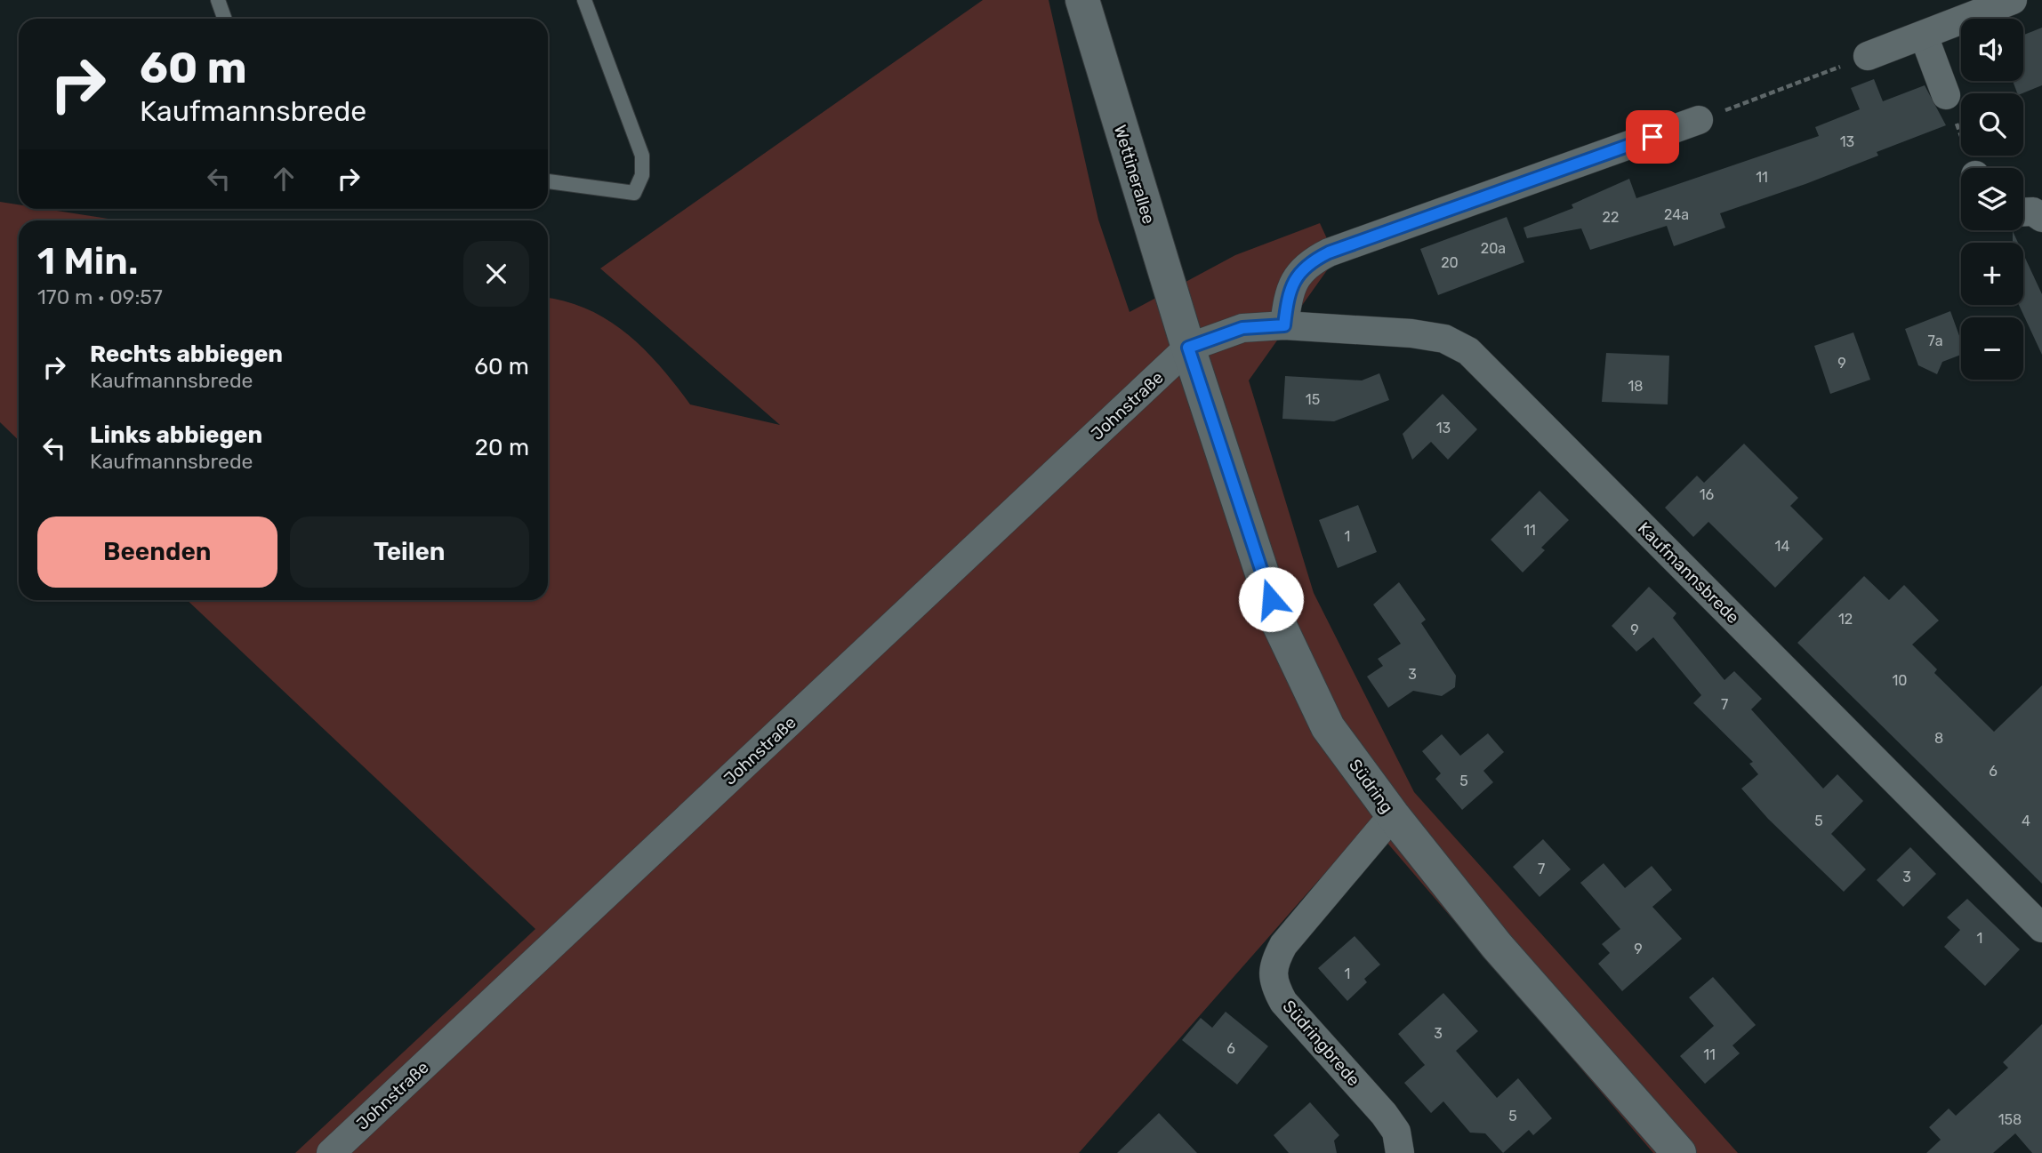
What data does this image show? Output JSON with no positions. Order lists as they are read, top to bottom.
{
  "streets": {
    "street": [
      "Wettinerallee",
      "Johnstraße",
      "Kaufmannsbrede",
      "Südring",
      "Südringbrede"
    ]
  },
  "crossings": [
    ["Wettinerallee", "Johnstraße"],
    ["Wettinerallee", "Kaufmannsbrede"],
    ["Wettinerallee", "Südring"],
    ["Johnstraße", "Kaufmannsbrede"],
    ["Johnstraße", "Südring"],
    ["Kaufmannsbrede", "Südring"],
    ["Südring", "Südringbrede"]
  ],
  "house_numbers": [
    "13",
    "11",
    "24a",
    "22",
    "20a",
    "20",
    "7a",
    "9",
    "18",
    "15",
    "13",
    "16",
    "11",
    "1",
    "14",
    "12",
    "9",
    "3",
    "10",
    "7",
    "8",
    "6",
    "5",
    "5",
    "4",
    "7",
    "3",
    "1",
    "9",
    "1",
    "3",
    "6",
    "11",
    "5",
    "158"
  ],
  "page": {
    "map_buttons": ["+", "−"],
    "turn": ["60 m", "Kaufmannsbrede"],
    "heading": ["1 Min.", "170 m · 09:57"],
    "list": [
      {
        "name": "Rechts abbiegen",
        "note": "Kaufmannsbrede",
        "value": "60 m"
      },
      {
        "name": "Links abbiegen",
        "note": "Kaufmannsbrede",
        "value": "20 m"
      }
    ],
    "buttons": ["Beenden", "Teilen"]
  }
}
